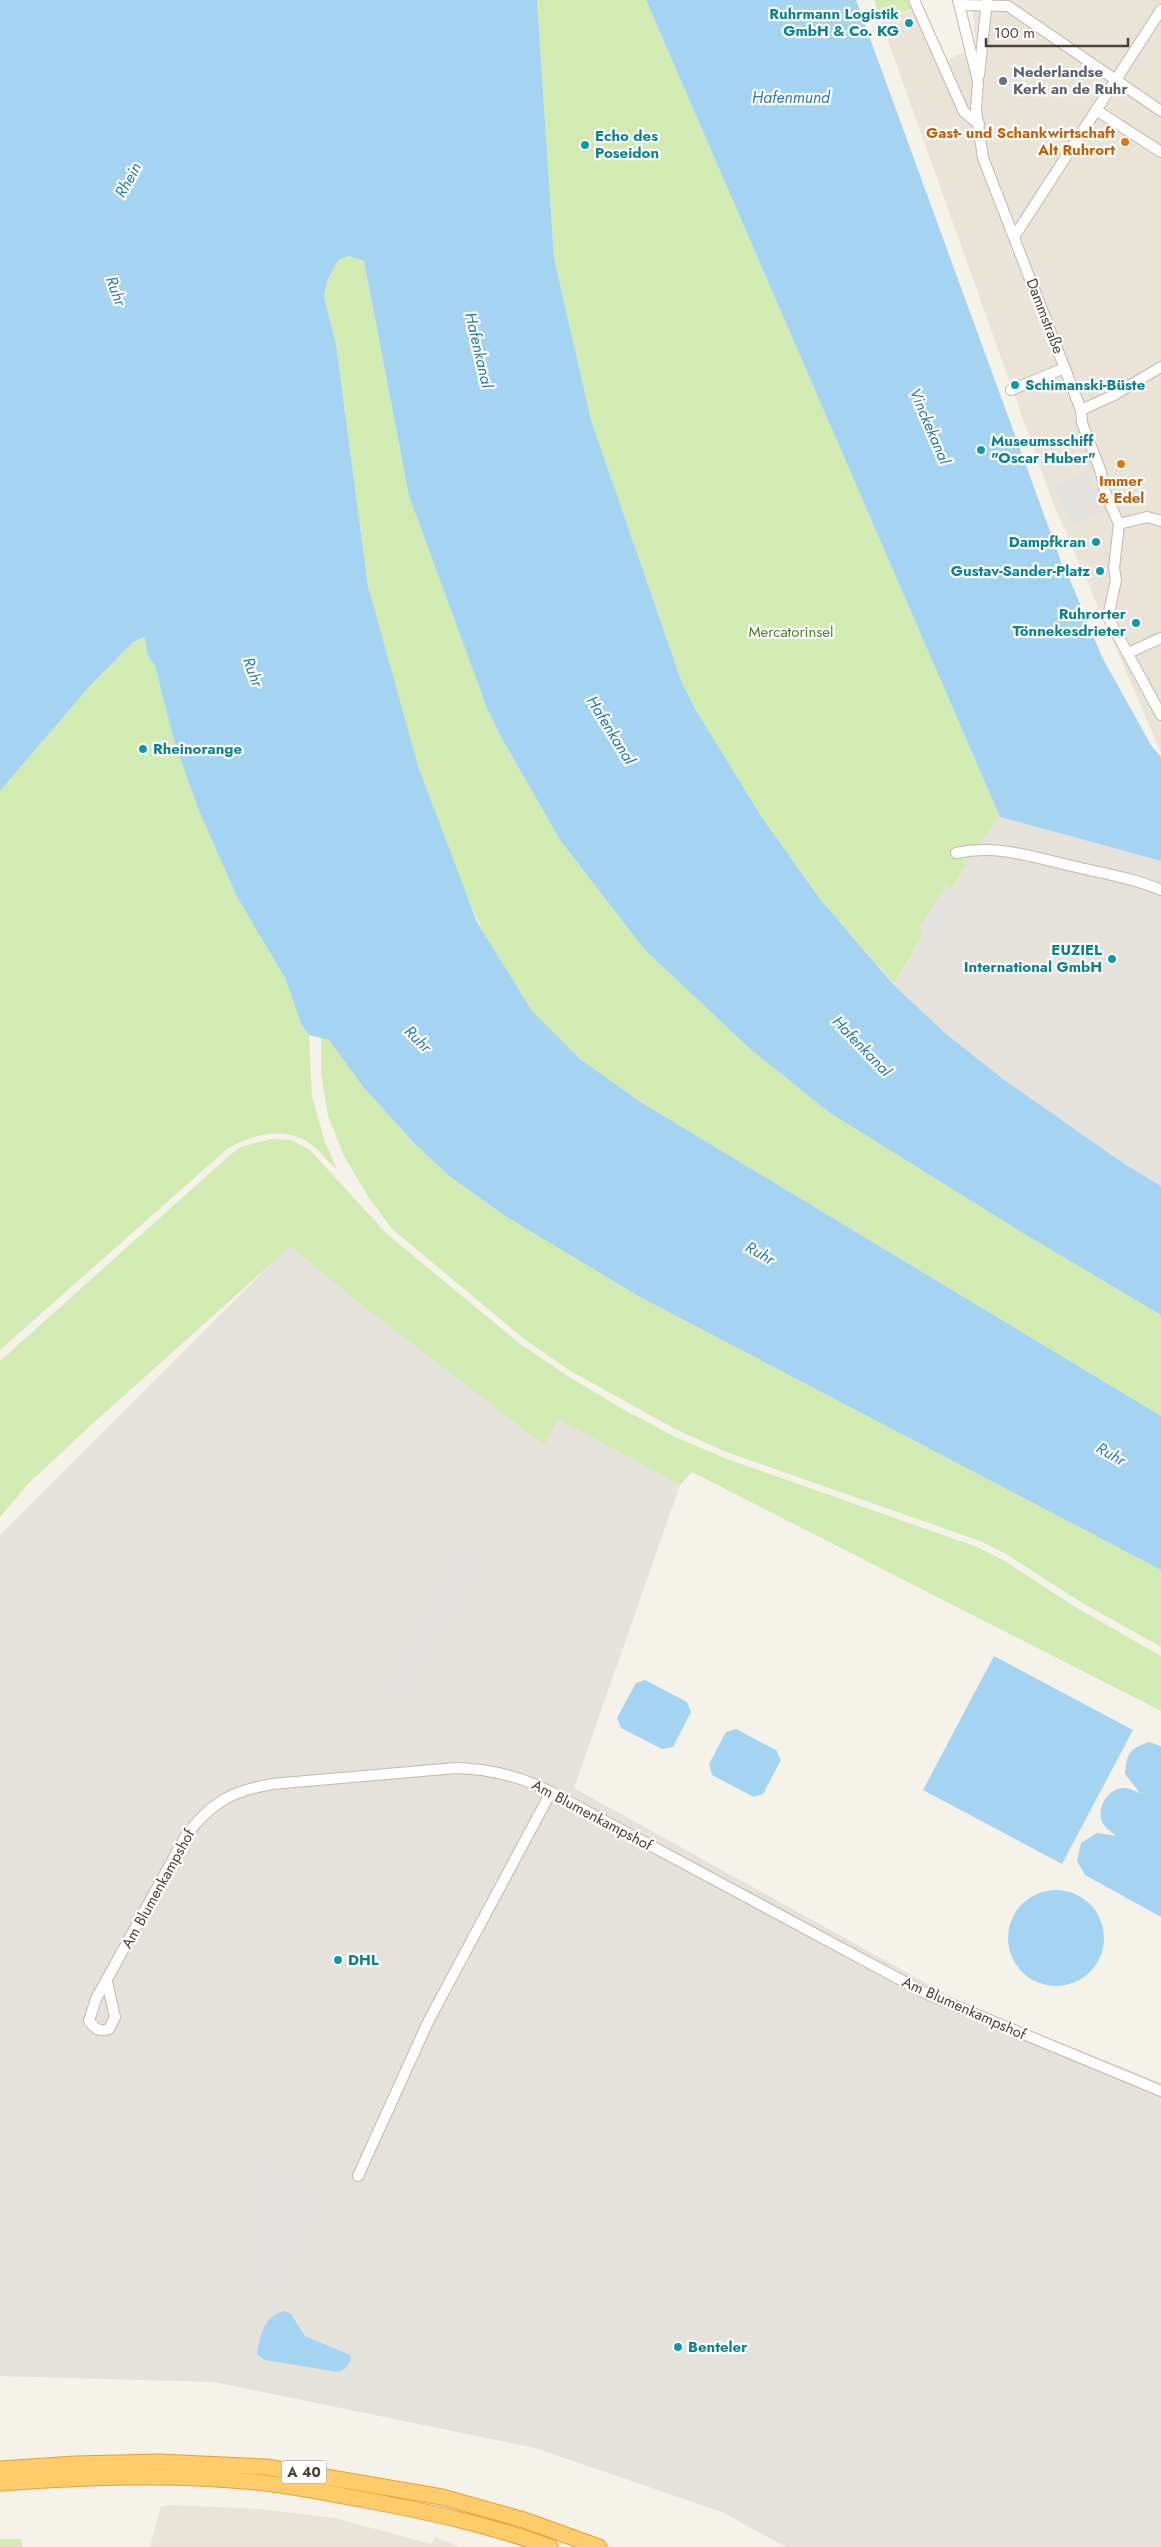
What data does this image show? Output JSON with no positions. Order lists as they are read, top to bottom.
{
  "streets": {
    "highway": ["A 40"],
    "street": ["Dammstraße", "Am Blumenkampshof"]
  },
  "water": [
    "Hafenmund",
    "Rhein",
    "Ruhr",
    "Hafenkanal",
    "Vinckekanal"
  ],
  "parks": ["Mercatorinsel"],
  "places": [
    "Ruhrmann Logistik GmbH & Co. KG",
    "Nederlandse Kerk an de Ruhr",
    "Gast- und Schankwirtschaft Alt Ruhrort",
    "Echo des Poseidon",
    "Schimanski-Büste",
    "Museumsschiff \"Oscar Huber\"",
    "Immer & Edel",
    "Dampfkran",
    "Gustav-Sander-Platz",
    "Ruhrorter Tönnekesdrieter",
    "Rheinorange",
    "EUZIEL International GmbH",
    "DHL",
    "Benteler"
  ],
  "scale_bar": "100 m"
}
